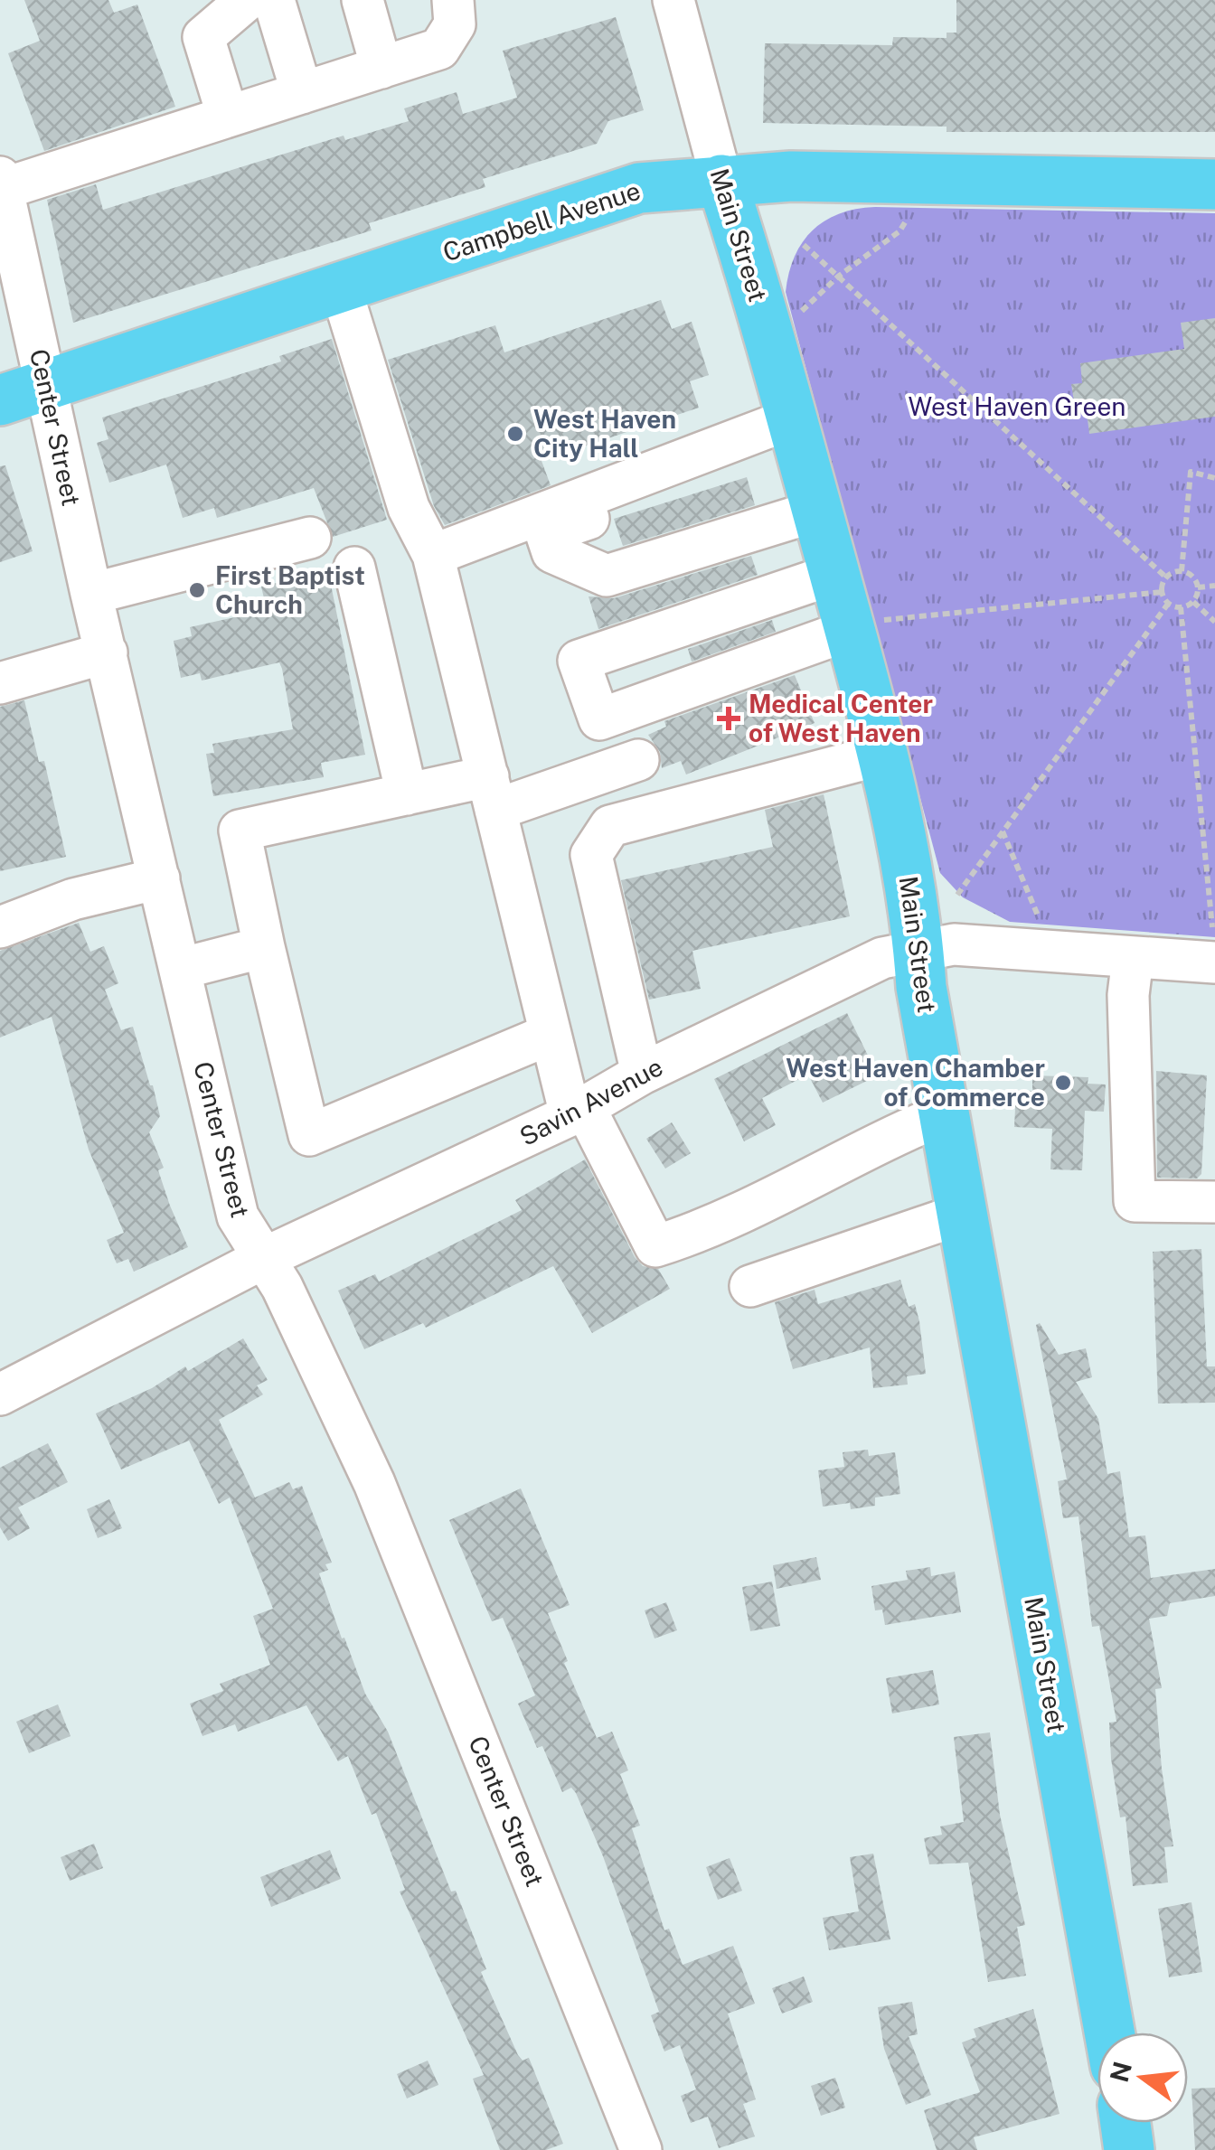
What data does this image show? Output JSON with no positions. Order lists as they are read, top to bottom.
{
  "streets": {
    "main road": ["Campbell Avenue", "Main Street"],
    "street": ["Center Street", "Savin Avenue"]
  },
  "crossings": [
    ["Campbell Avenue", "Main Street"],
    ["Campbell Avenue", "Center Street"],
    ["Main Street", "Savin Avenue"],
    ["Center Street", "Savin Avenue"]
  ],
  "parks": ["West Haven Green"],
  "places": {
    "other": ["West Haven City Hall", "First Baptist Church", "West Haven Chamber of Commerce"],
    "health": ["Medical Center of West Haven"]
  },
  "north": "left"
}
